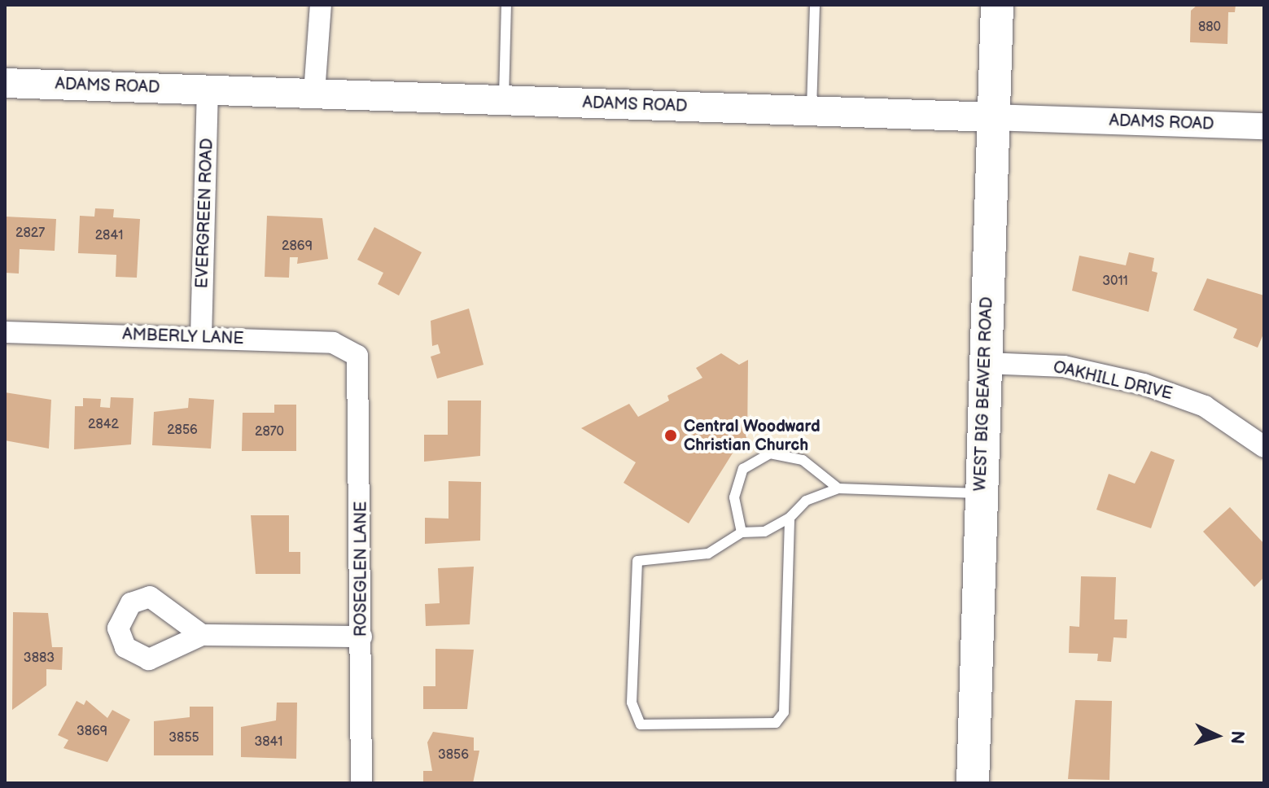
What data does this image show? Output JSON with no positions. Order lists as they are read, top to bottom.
{
  "streets": {
    "main road": ["ADAMS ROAD", "WEST BIG BEAVER ROAD"],
    "street": [
      "EVERGREEN ROAD",
      "AMBERLY LANE",
      "OAKHILL DRIVE",
      "ROSEGLEN LANE"
    ]
  },
  "crossings": [
    ["ADAMS ROAD", "EVERGREEN ROAD"],
    ["ADAMS ROAD", "WEST BIG BEAVER ROAD"],
    ["EVERGREEN ROAD", "AMBERLY LANE"],
    ["AMBERLY LANE", "ROSEGLEN LANE"],
    ["OAKHILL DRIVE", "WEST BIG BEAVER ROAD"]
  ],
  "places": ["Central Woodward Christian Church"],
  "house_numbers": [
    "880",
    "2827",
    "2841",
    "2869",
    "3011",
    "2842",
    "2856",
    "2870",
    "3883",
    "3869",
    "3855",
    "3841",
    "3856"
  ],
  "north": "right"
}
